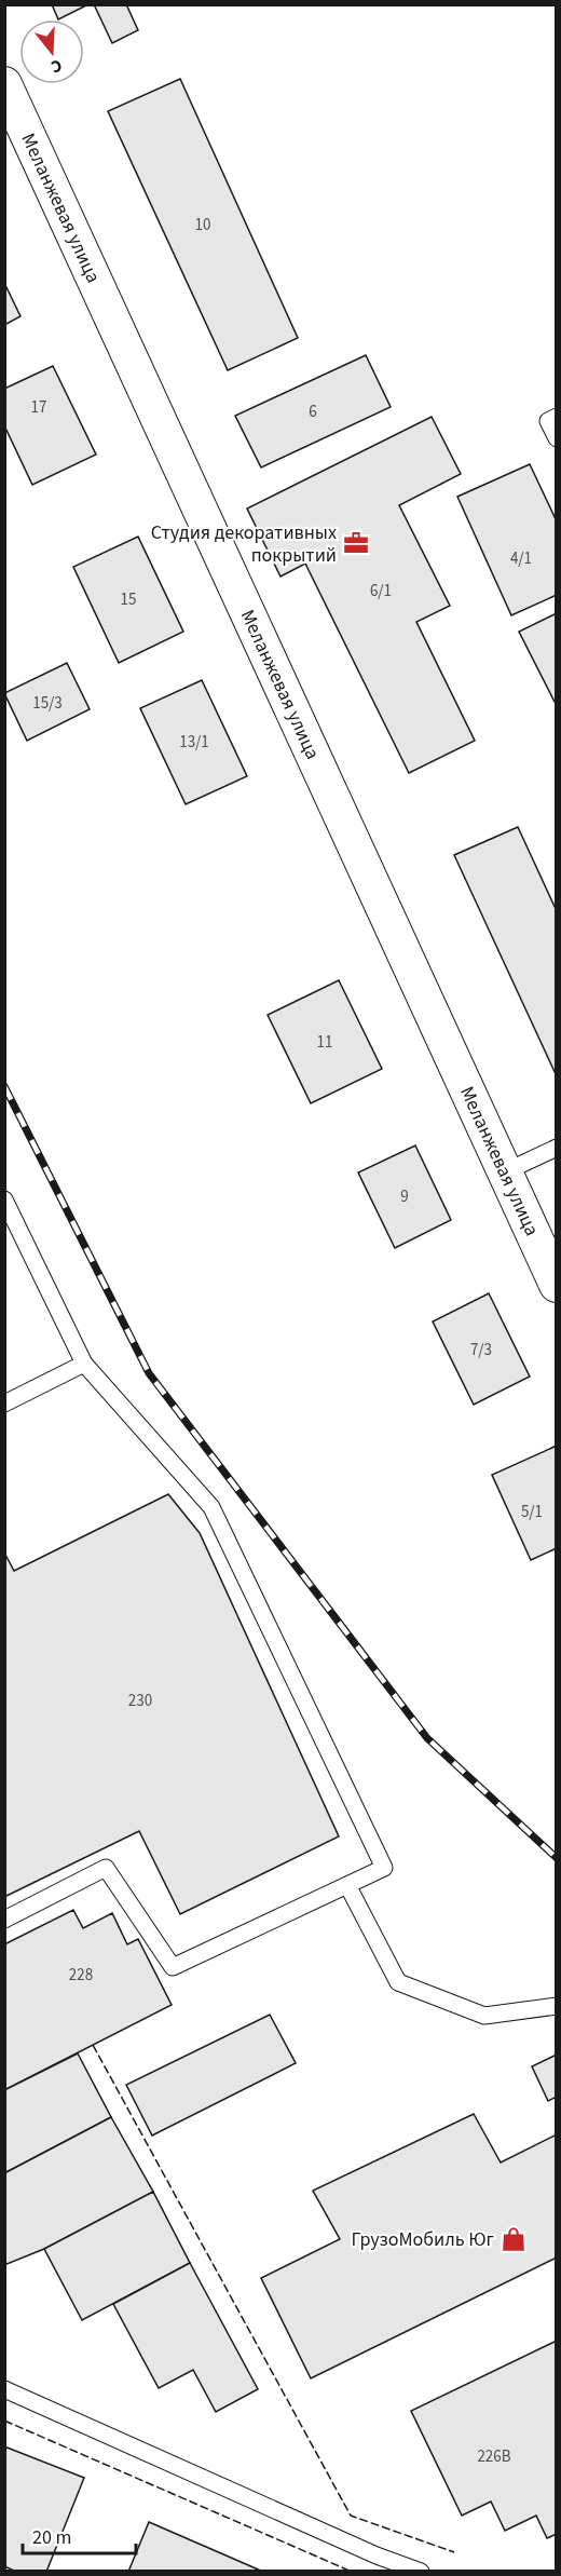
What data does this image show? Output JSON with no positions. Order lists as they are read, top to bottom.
{
  "streets": {
    "street": ["Меланжевая улица"]
  },
  "places": {
    "office": ["Студия декоративных покрытий"],
    "shop": ["ГрузоМобиль Юг"]
  },
  "house_numbers": [
    "10",
    "17",
    "6",
    "4/1",
    "6/1",
    "15",
    "15/3",
    "13/1",
    "11",
    "9",
    "7/3",
    "5/1",
    "230",
    "228",
    "226В"
  ],
  "scale_bar": "20 m",
  "north": "bottom"
}
